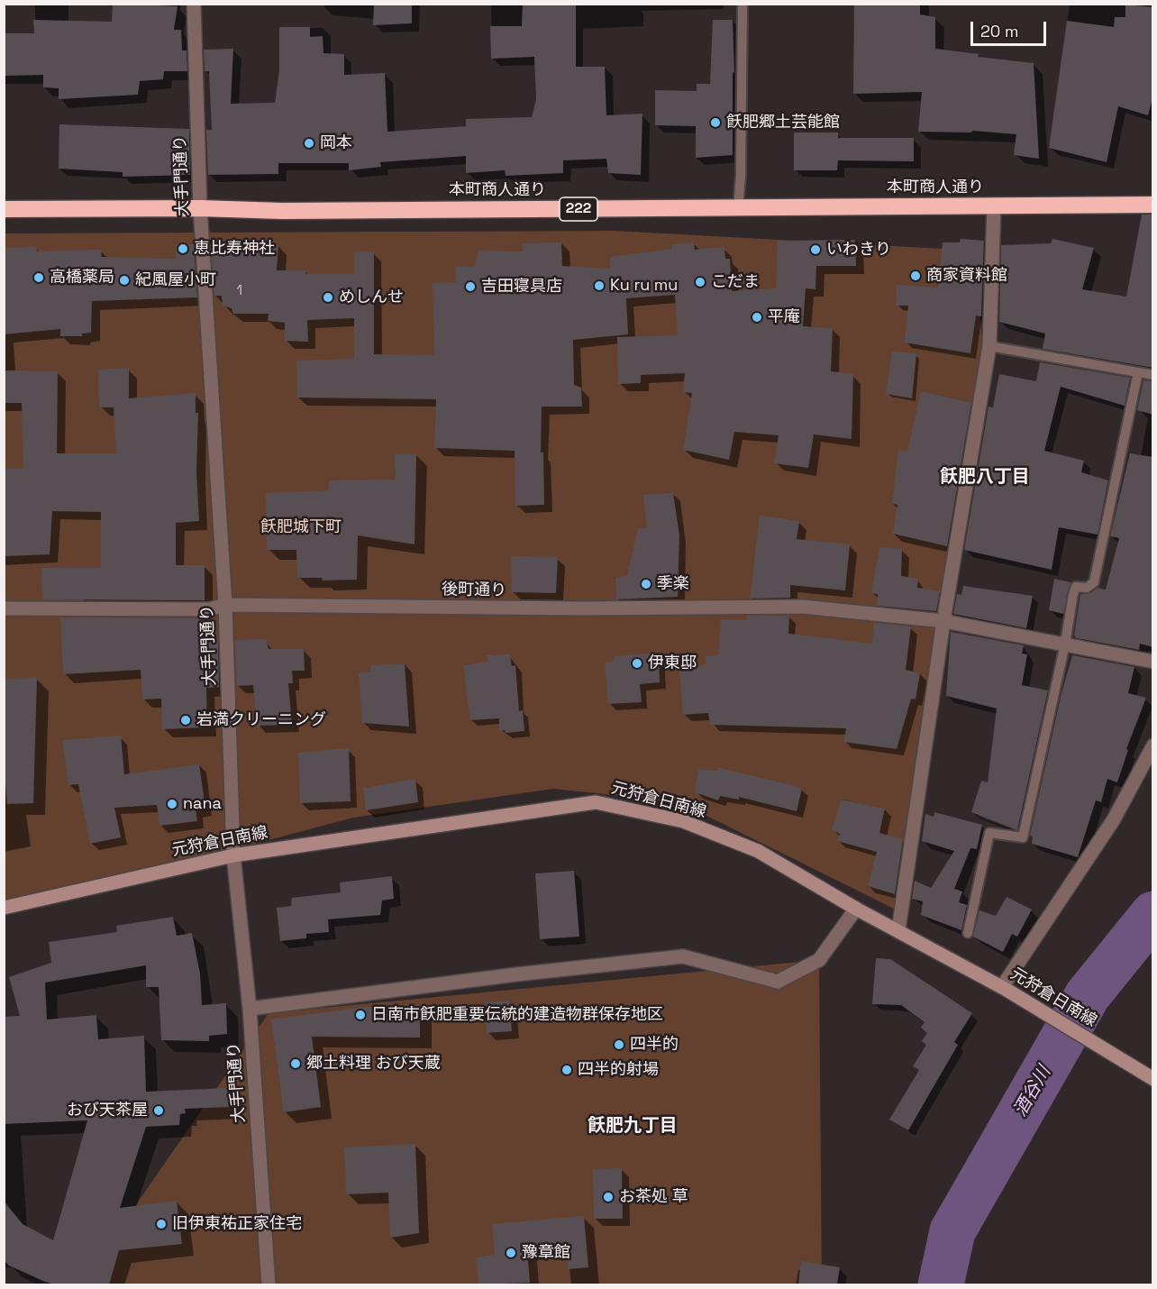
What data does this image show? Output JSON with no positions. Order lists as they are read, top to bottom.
{
  "streets": {
    "highway": ["本町商人通り", "222"],
    "main road": ["元狩倉日南線"],
    "street": ["大手門通り", "後町通り"]
  },
  "crossings": [
    ["大手門通り", "本町商人通り"],
    ["大手門通り", "後町通り"],
    ["大手門通り", "元狩倉日南線"]
  ],
  "districts": ["飫肥八丁目", "飫肥九丁目"],
  "water": ["酒谷川"],
  "parks": ["飫肥城下町"],
  "places": [
    "飫肥郷土芸能館",
    "岡本",
    "恵比寿神社",
    "いわきり",
    "商家資料館",
    "高橋薬局",
    "紀風屋小町",
    "こだま",
    "Ku ru mu",
    "吉田寝具店",
    "めしんせ",
    "平庵",
    "季楽",
    "伊東邸",
    "岩満クリーニング",
    "nana",
    "日南市飫肥重要伝統的建造物群保存地区",
    "四半的",
    "郷土料理 おび天蔵",
    "四半的射場",
    "おび天茶屋",
    "お茶処 草",
    "旧伊東祐正家住宅",
    "豫章館"
  ],
  "house_numbers": ["1"],
  "scale_bar": "20 m"
}
